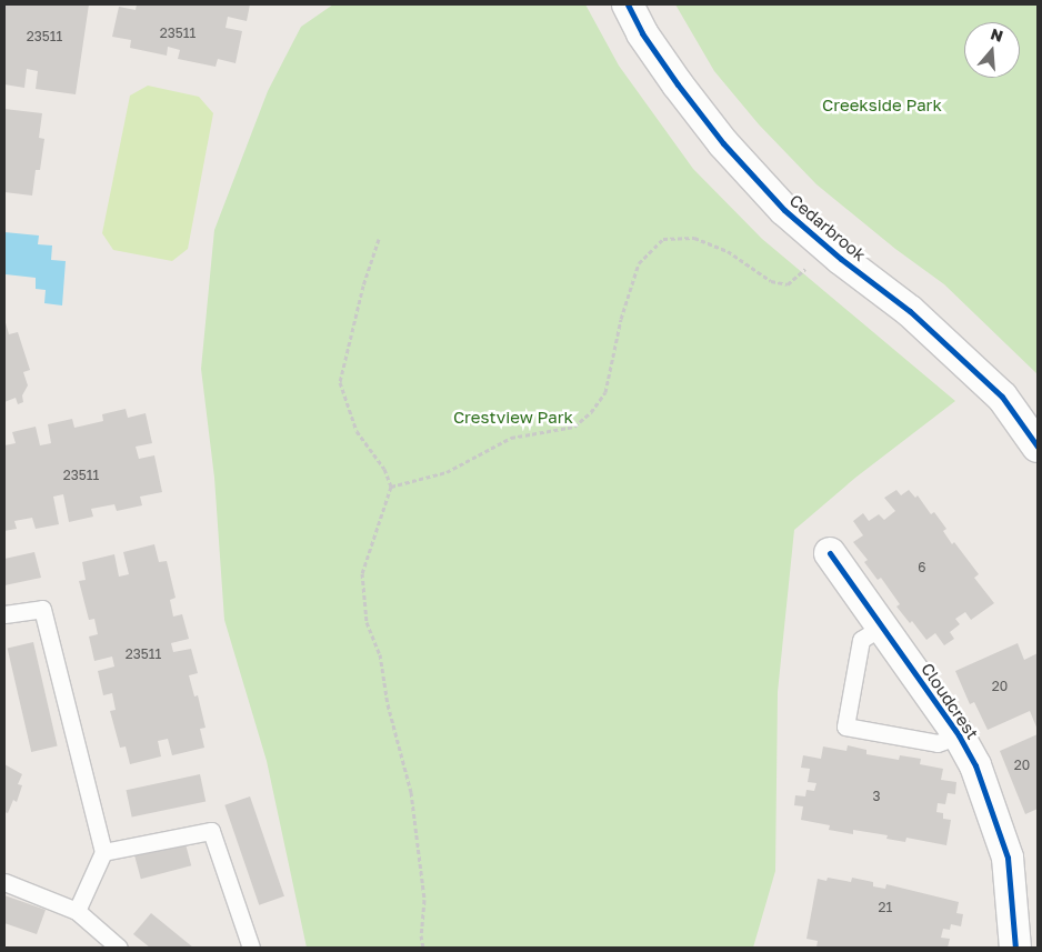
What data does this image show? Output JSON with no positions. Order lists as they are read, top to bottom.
{
  "streets": {
    "street": ["Cedarbrook", "Cloudcrest"]
  },
  "parks": ["Creekside Park", "Crestview Park"],
  "house_numbers": [
    "23511",
    "23511",
    "23511",
    "6",
    "23511",
    "20",
    "20",
    "3",
    "21"
  ],
  "north": "top"
}
